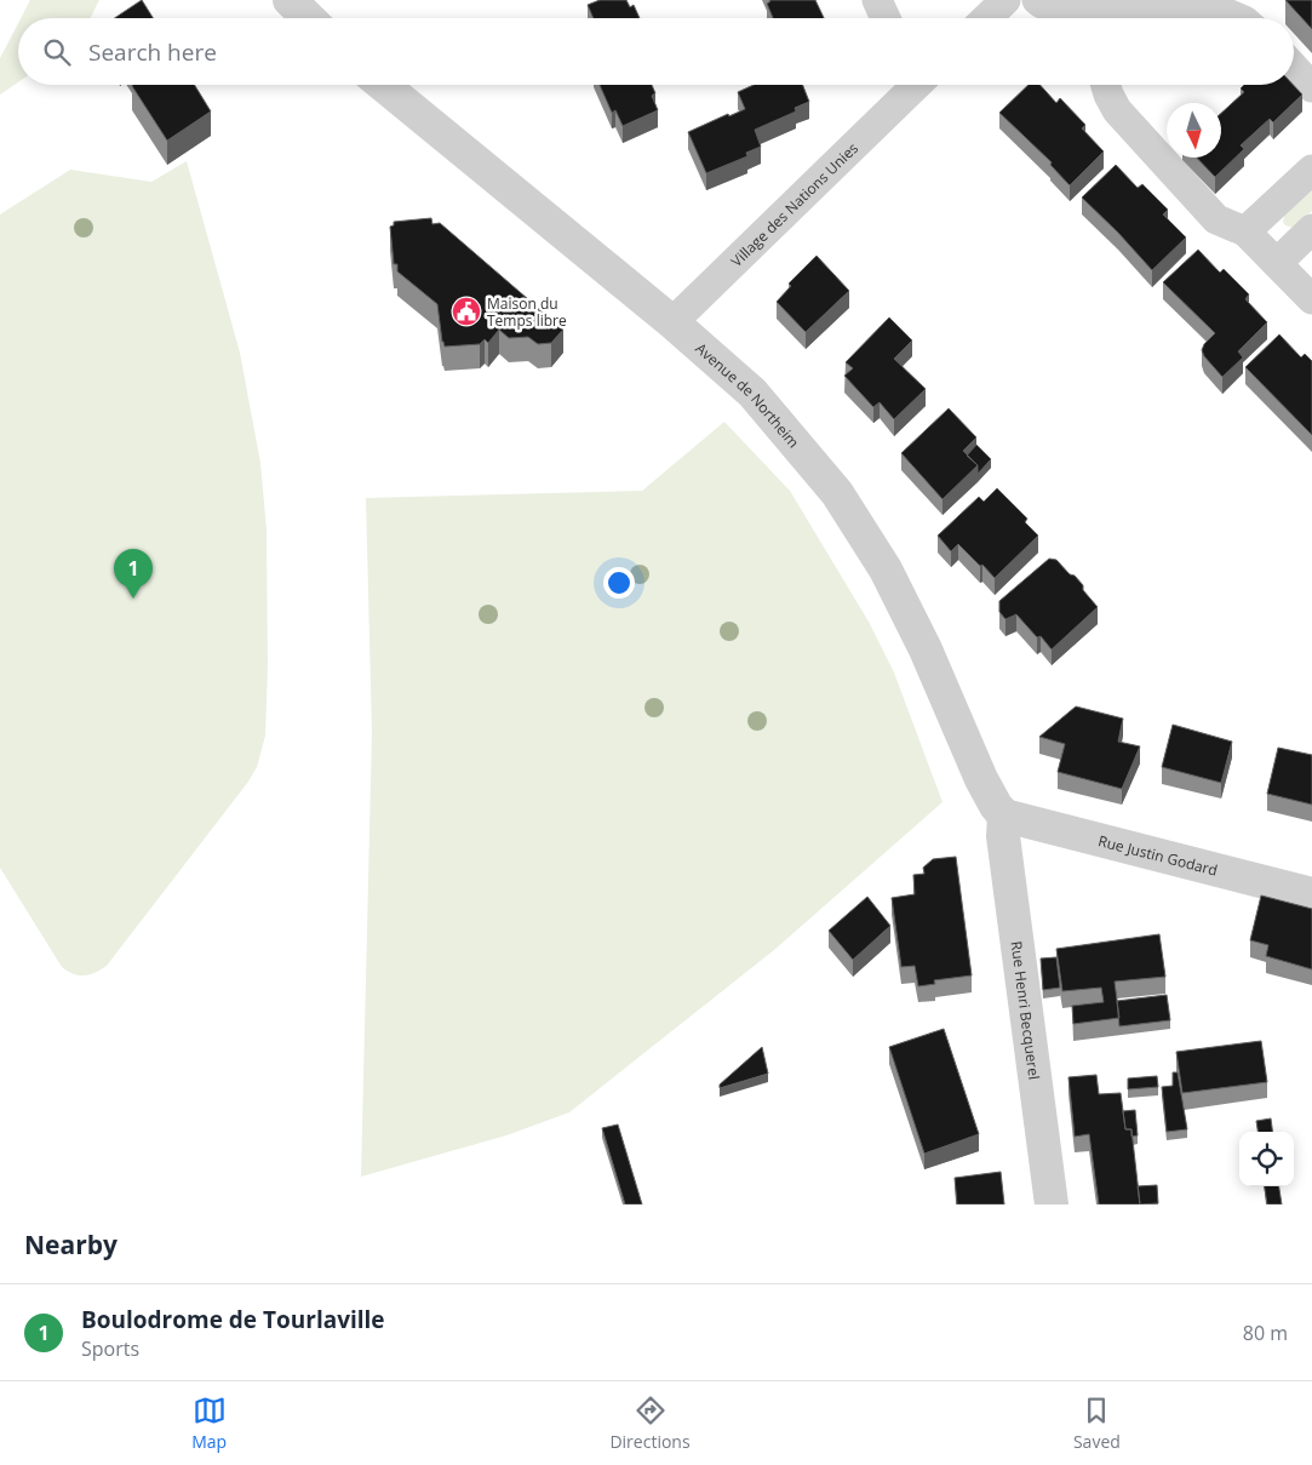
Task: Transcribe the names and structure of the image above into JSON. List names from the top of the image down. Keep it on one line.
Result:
{"streets":{"street":["Village des Nations Unies","Avenue de Northeim","Rue Justin Godard","Rue Henri Becquerel"]},"crossings":[["Village des Nations Unies","Avenue de Northeim"],["Avenue de Northeim","Rue Justin Godard"],["Avenue de Northeim","Rue Henri Becquerel"],["Rue Justin Godard","Rue Henri Becquerel"]],"places":{"public building":["Maison du Temps libre"]},"north":"bottom","page":{"search":"Search here","pins":"1","heading":"Nearby","list":[{"mark":"1","name":"Boulodrome de Tourlaville","note":"Sports","value":"80 m"}],"nav":["Map","Directions","Saved"]}}
